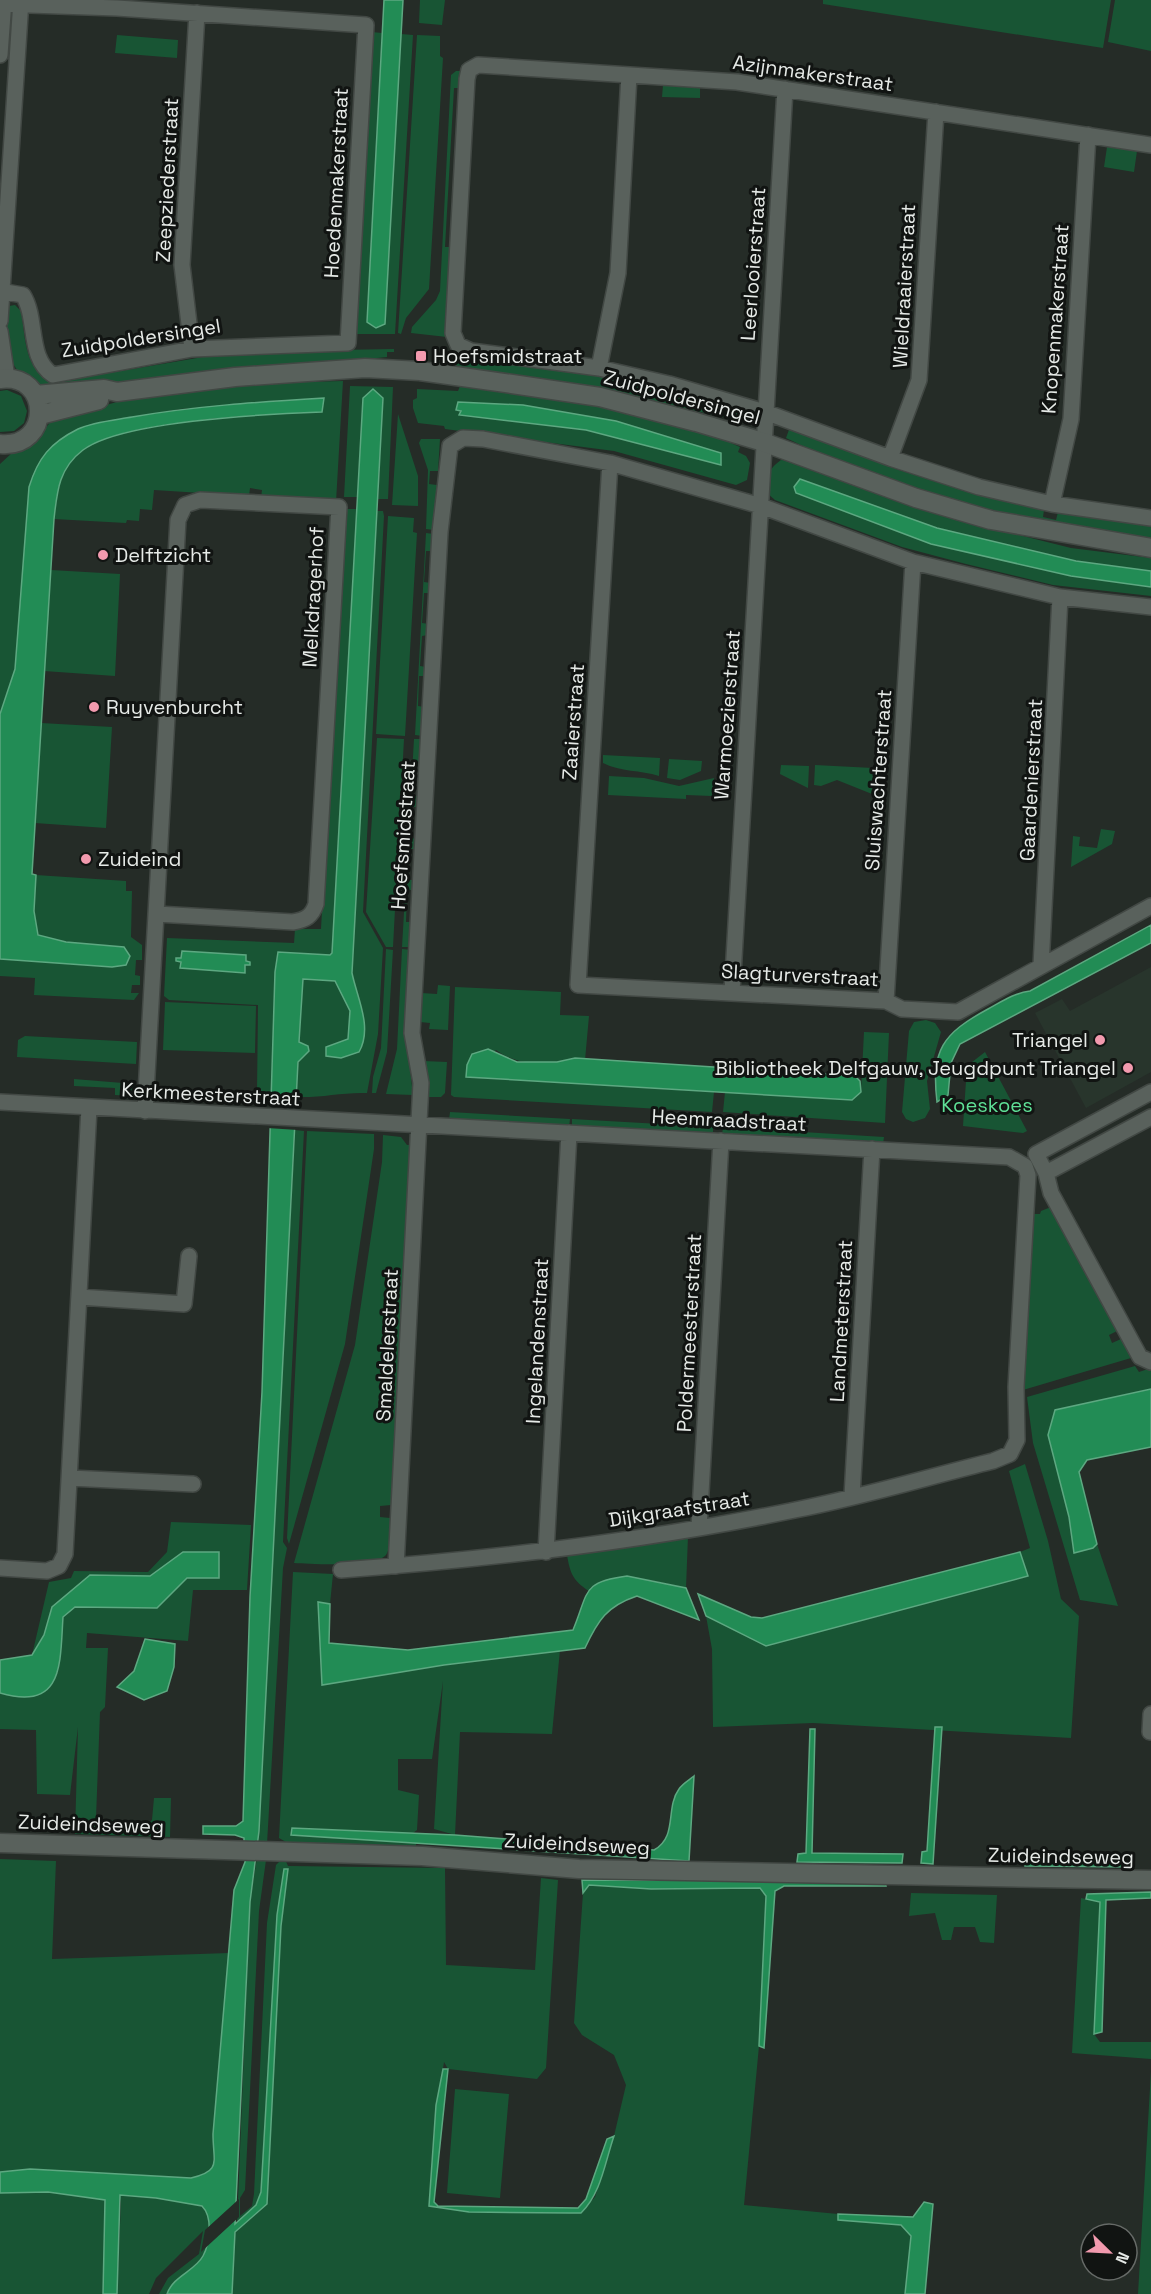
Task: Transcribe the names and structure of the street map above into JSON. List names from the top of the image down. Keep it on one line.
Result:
{"streets":{"street":["Azijnmakerstraat","Zeepziederstraat","Hoedenmakerstraat","Leerlooierstraat","Wieldraaierstraat","Knopenmakerstraat","Zuidpoldersingel","Melkdragerhof","Warmoezierstraat","Zaaierstraat","Sluiswachterstraat","Gaardenierstraat","Hoefsmidstraat","Slagturverstraat","Kerkmeesterstraat","Heemraadstraat","Landmeterstraat","Poldermeesterstraat","Ingelandenstraat","Smaldelerstraat","Dijkgraafstraat","Zuideindseweg"]},"crossings":[["Azijnmakerstraat","Leerlooierstraat"],["Azijnmakerstraat","Wieldraaierstraat"],["Azijnmakerstraat","Knopenmakerstraat"],["Azijnmakerstraat","Zuidpoldersingel"],["Zeepziederstraat","Hoedenmakerstraat"],["Zeepziederstraat","Zuidpoldersingel"],["Hoedenmakerstraat","Zuidpoldersingel"],["Leerlooierstraat","Zuidpoldersingel"],["Leerlooierstraat","Warmoezierstraat"],["Wieldraaierstraat","Zuidpoldersingel"],["Knopenmakerstraat","Zuidpoldersingel"],["Zuidpoldersingel","Warmoezierstraat"],["Melkdragerhof","Kerkmeesterstraat"],["Warmoezierstraat","Slagturverstraat"],["Zaaierstraat","Hoefsmidstraat"],["Zaaierstraat","Slagturverstraat"],["Sluiswachterstraat","Slagturverstraat"],["Gaardenierstraat","Slagturverstraat"],["Hoefsmidstraat","Kerkmeesterstraat"],["Hoefsmidstraat","Heemraadstraat"],["Hoefsmidstraat","Smaldelerstraat"],["Kerkmeesterstraat","Heemraadstraat"],["Kerkmeesterstraat","Smaldelerstraat"],["Heemraadstraat","Landmeterstraat"],["Heemraadstraat","Poldermeesterstraat"],["Heemraadstraat","Ingelandenstraat"],["Heemraadstraat","Smaldelerstraat"],["Heemraadstraat","Dijkgraafstraat"],["Landmeterstraat","Dijkgraafstraat"],["Poldermeesterstraat","Dijkgraafstraat"],["Ingelandenstraat","Dijkgraafstraat"],["Smaldelerstraat","Dijkgraafstraat"]],"parks":["Koeskoes"],"places":{"transit":["Hoefsmidstraat"],"other":["Delftzicht","Ruyvenburcht","Zuideind","Triangel","Bibliotheek Delfgauw, Jeugdpunt Triangel"]},"north":"bottom right"}
